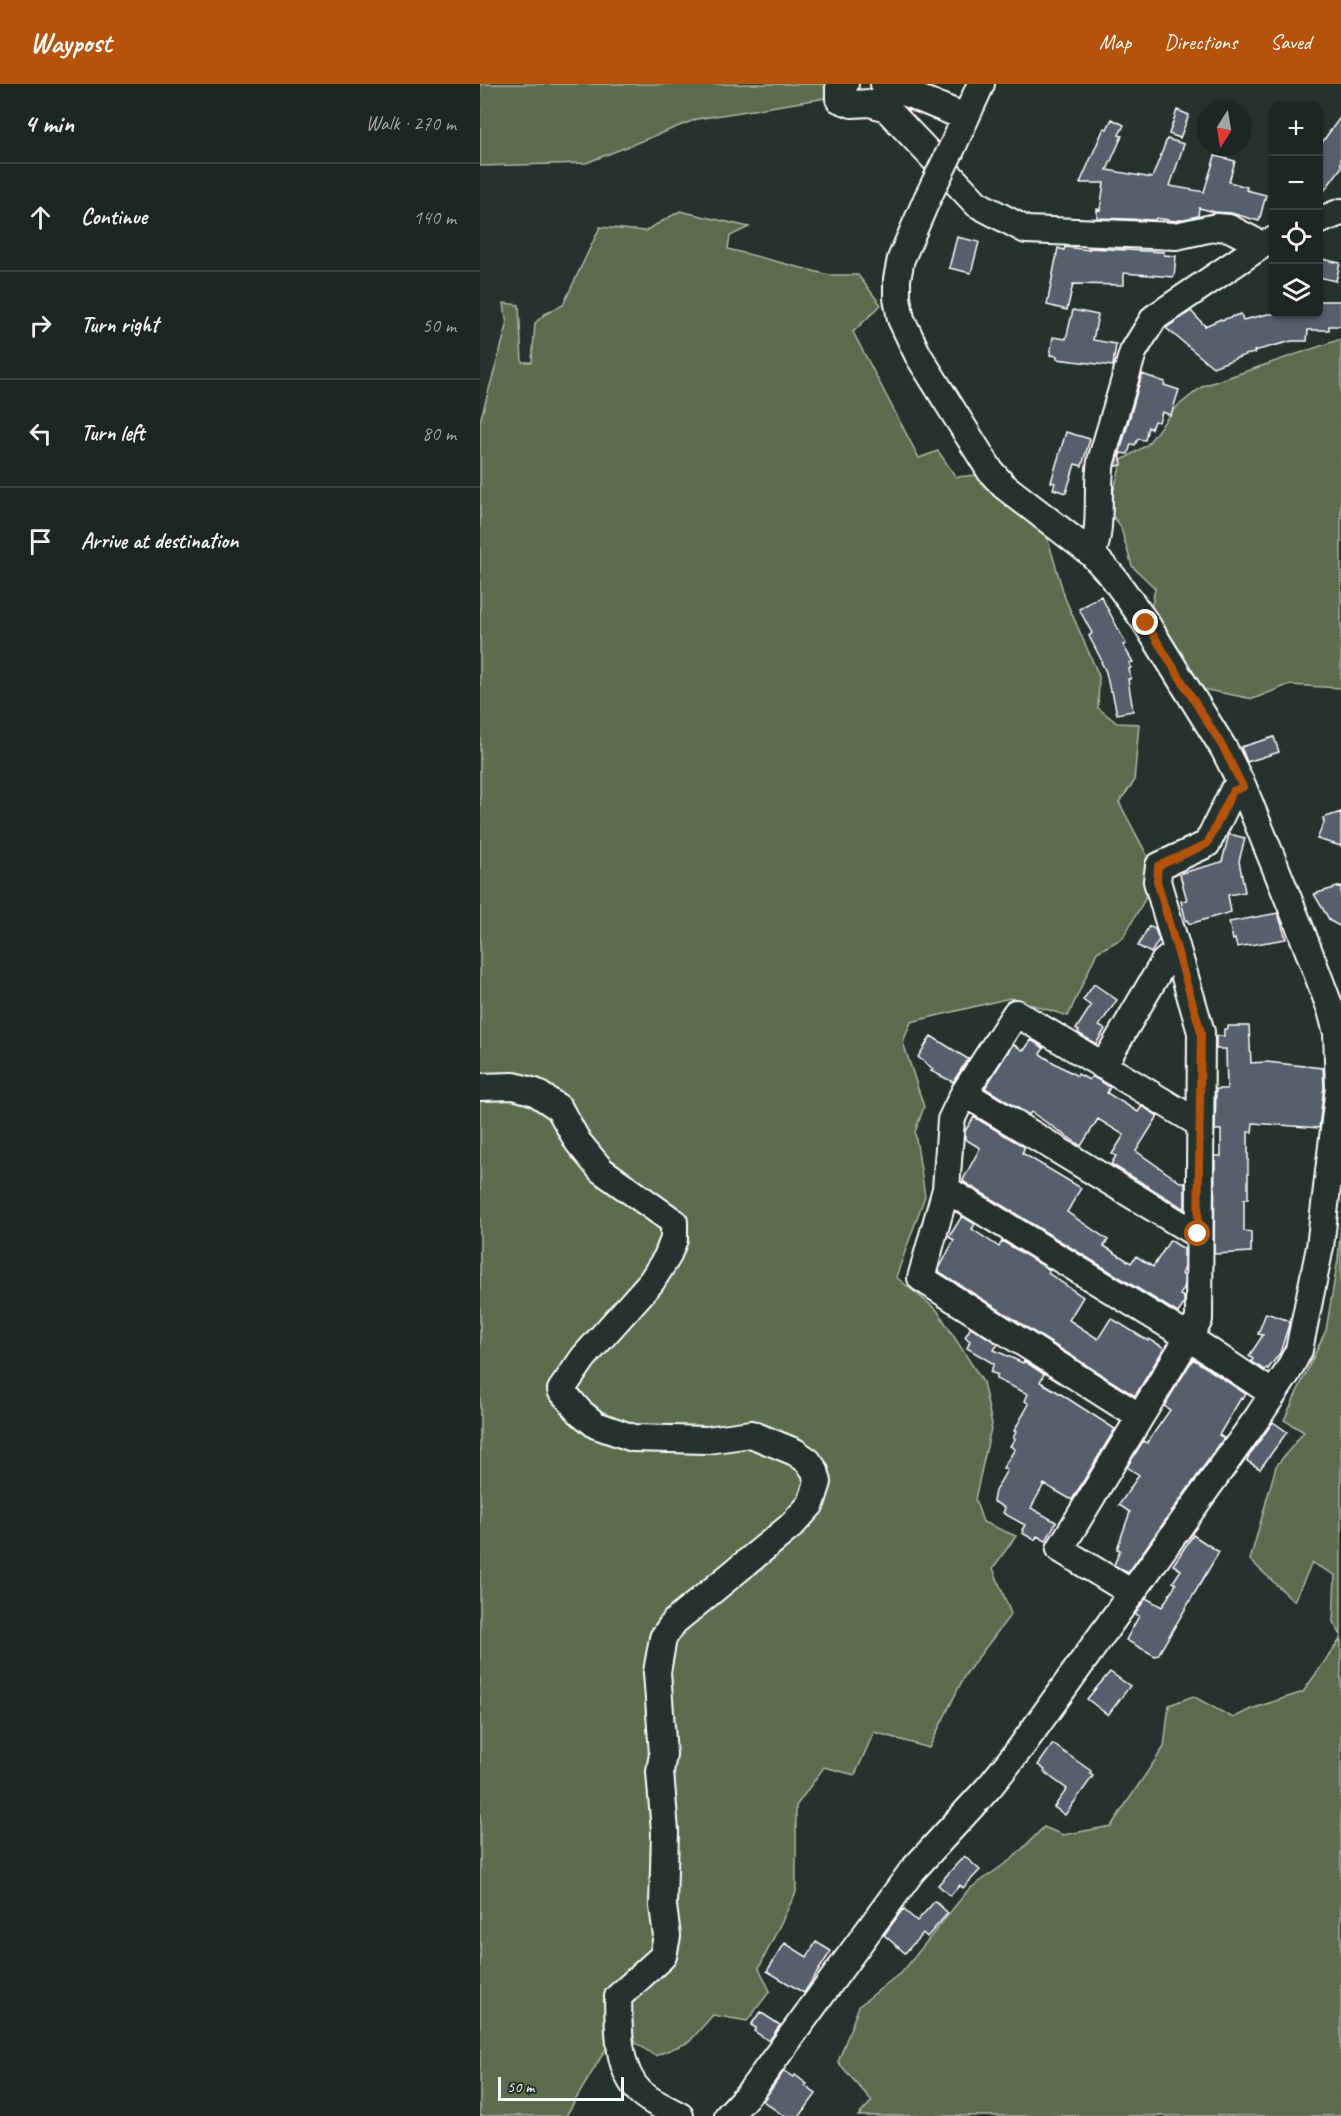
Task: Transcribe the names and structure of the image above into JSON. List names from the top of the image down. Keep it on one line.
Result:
{"scale_bar":"50 m","north":"bottom","page":{"header":"Waypost","nav":["Map","Directions","Saved"],"heading":["4 min","Walk · 270 m"],"map_buttons":["+","−"],"list":[["Continue","140 m"],["Turn right","50 m"],["Turn left","80 m"],"Arrive at destination"],"scale":"50 m"}}
